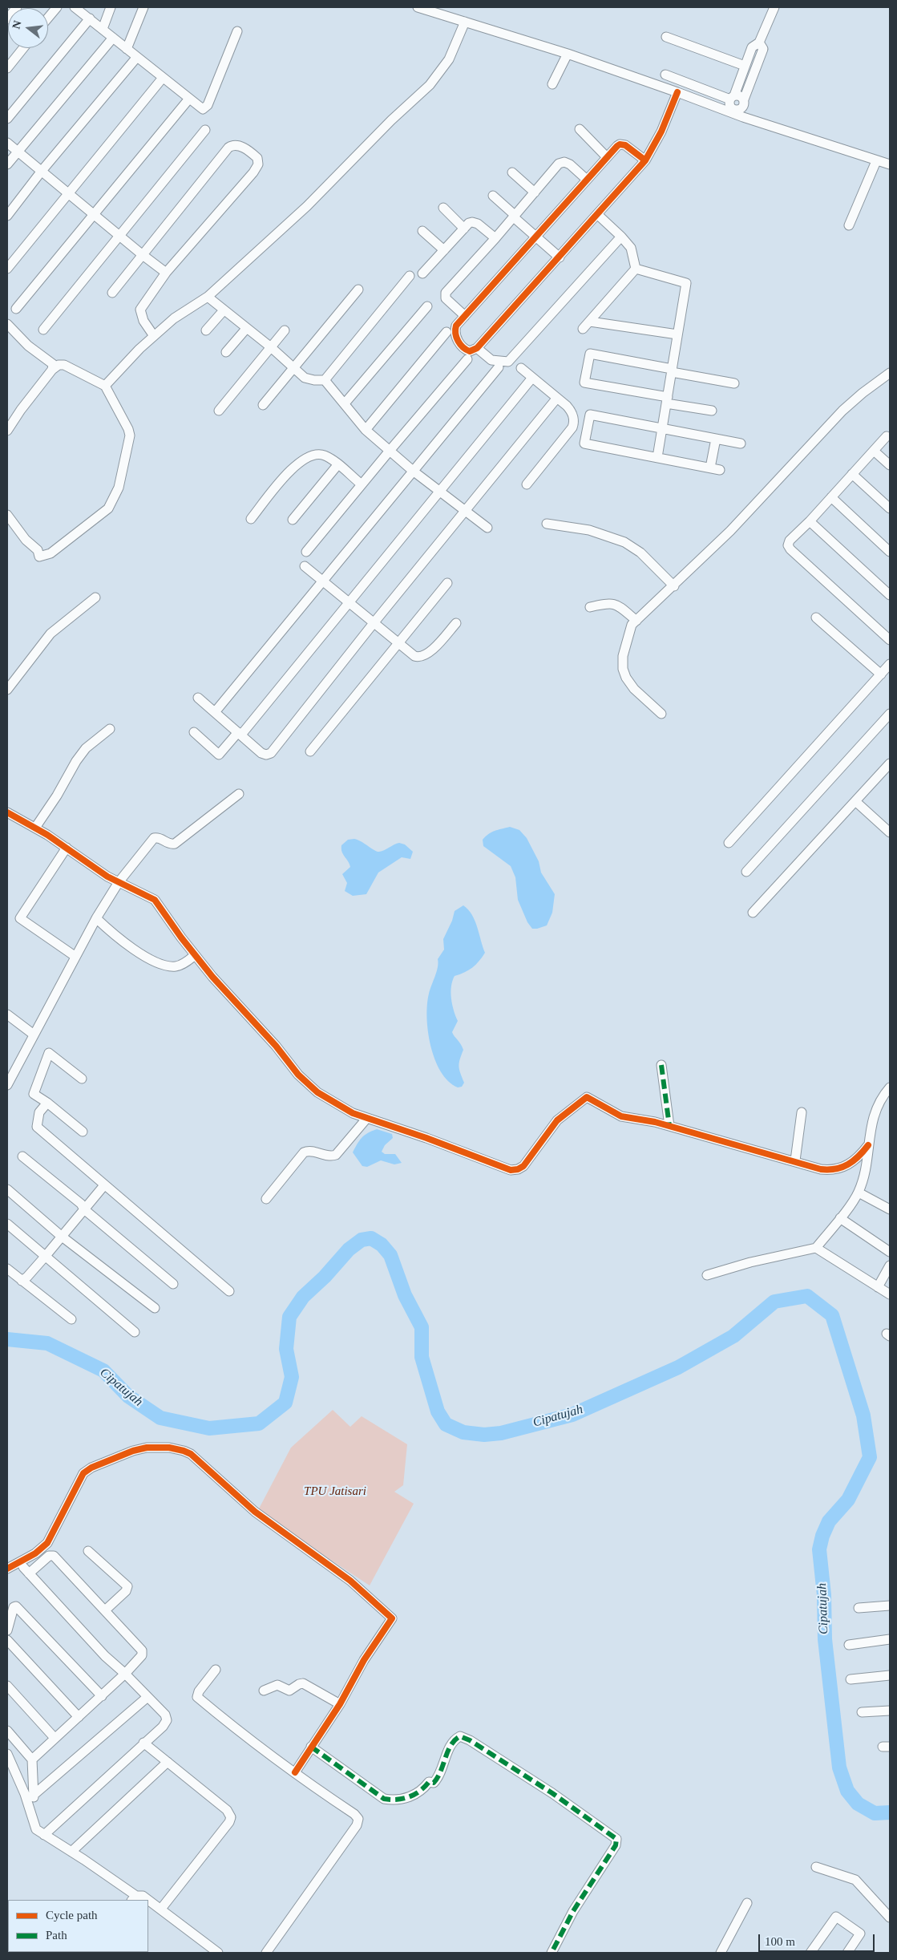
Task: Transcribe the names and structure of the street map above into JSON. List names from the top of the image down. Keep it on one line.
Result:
{"water":["Cipatujah"],"parks":["TPU Jatisari"],"legend":["Cycle path","Path"],"scale_bar":"100 m","north":"left"}
